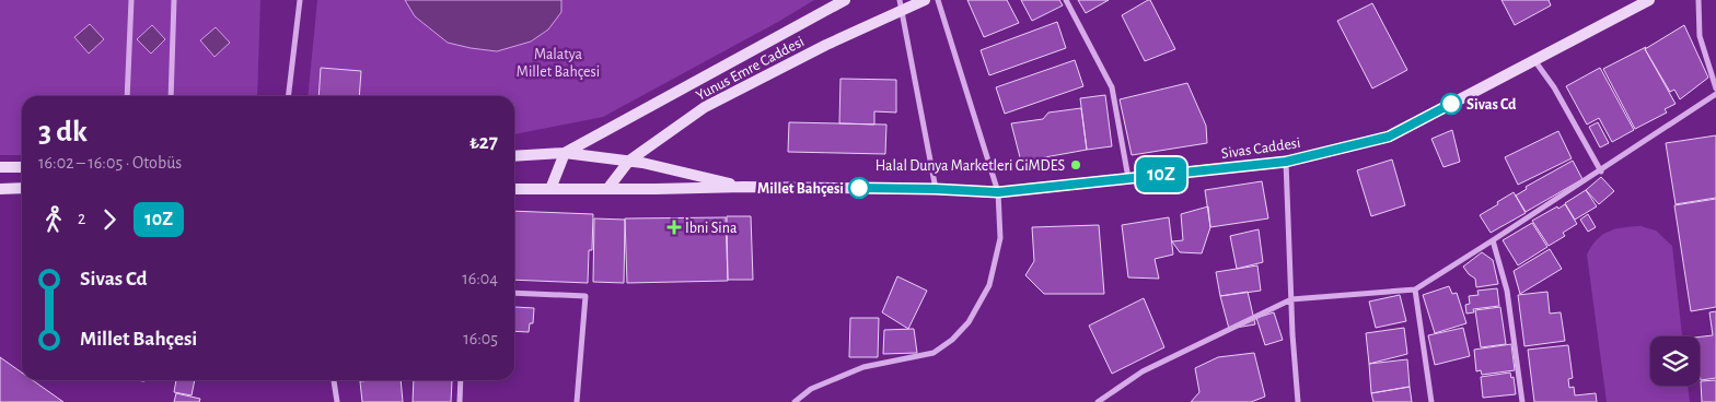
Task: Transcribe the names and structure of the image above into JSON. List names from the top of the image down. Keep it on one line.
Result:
{"streets":{"main road":["Yunus Emre Caddesi","Sivas Caddesi"]},"parks":["Malatya Millet Bahçesi"],"places":{"other":["Sivas Cd","Halal Dunya Marketleri GiMDES","Millet Bahçesi"],"health":["İbni Sina"]},"lines":["bus line 10Z"],"page":{"on_map":"10Z","heading":["3 dk","16:02 – 16:05 · Otobüs","₺27"],"legs":["2","10Z"],"list":[{"name":"Sivas Cd","value":"16:04"},{"name":"Millet Bahçesi","value":"16:05"}]}}
